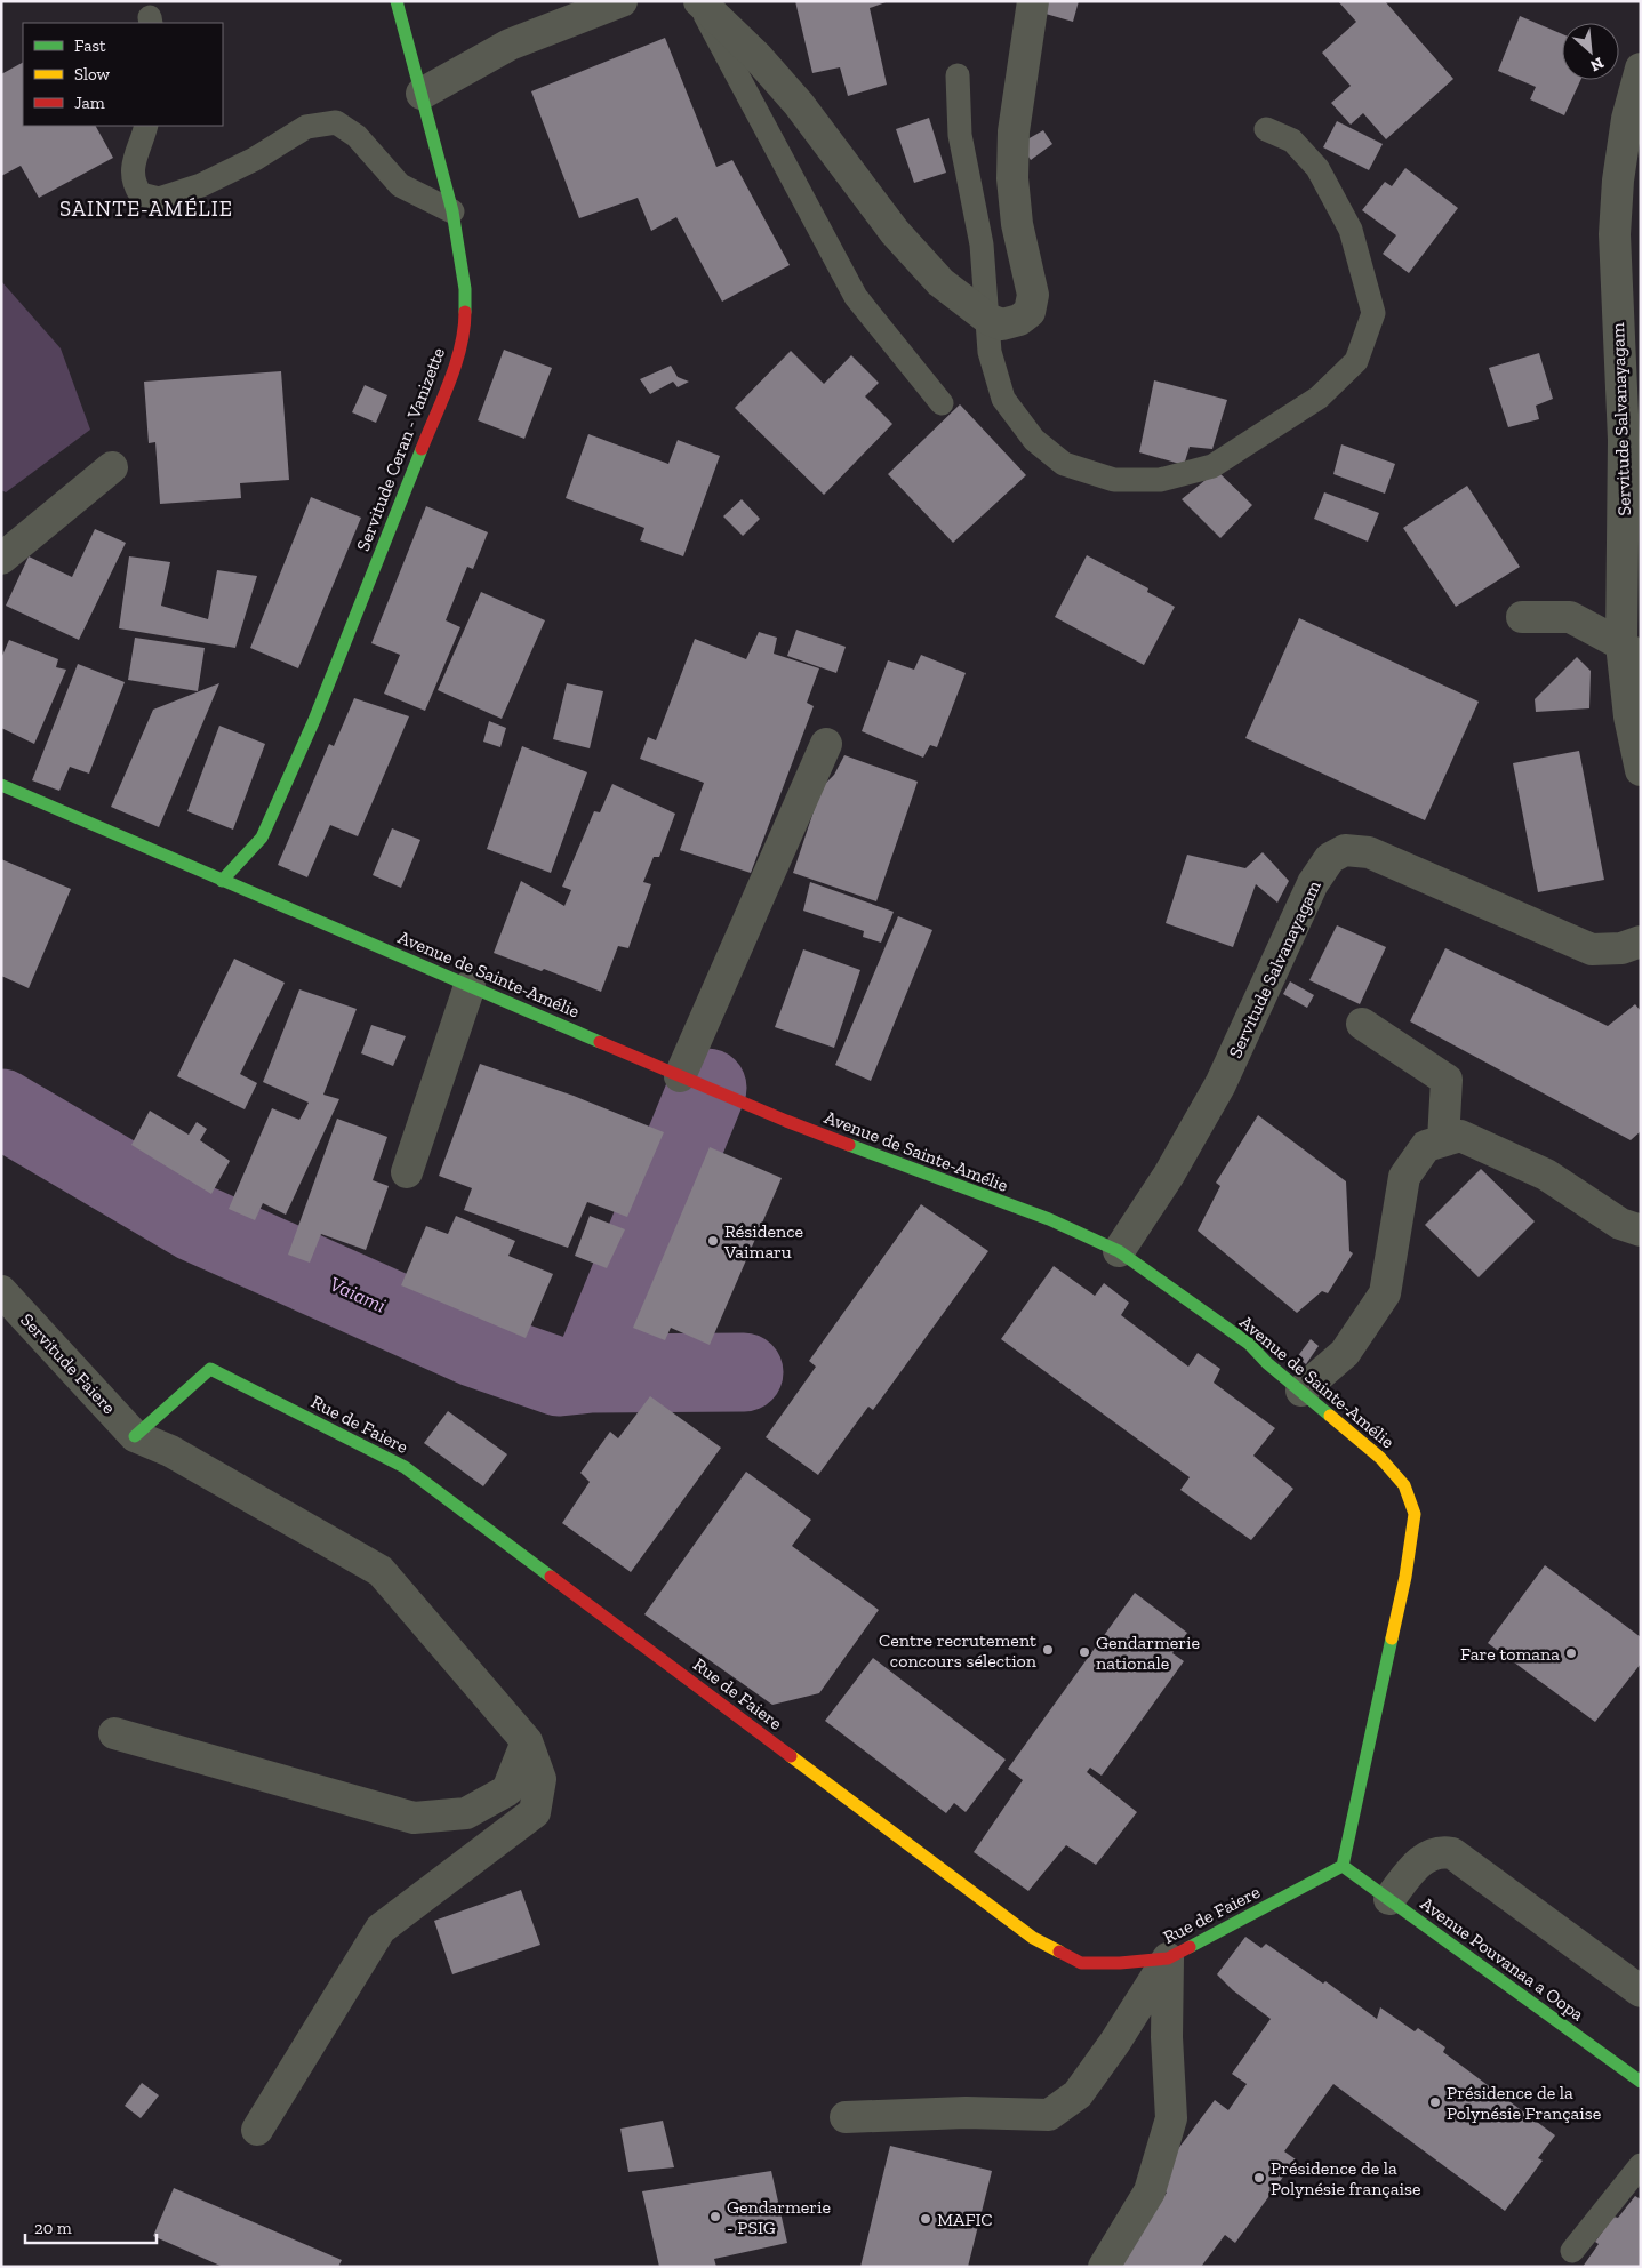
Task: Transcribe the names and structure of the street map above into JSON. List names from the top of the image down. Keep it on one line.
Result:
{"streets":{"street":["Servitude Salvanayagam","Servitude Ceran - Vanizette","Avenue de Sainte-Amélie","Servitude Faiere","Rue de Faiere","Avenue Pouvanaa a Oopa"]},"crossings":[["Servitude Salvanayagam","Avenue de Sainte-Amélie"],["Servitude Ceran - Vanizette","Avenue de Sainte-Amélie"],["Avenue de Sainte-Amélie","Rue de Faiere"],["Avenue de Sainte-Amélie","Avenue Pouvanaa a Oopa"],["Servitude Faiere","Rue de Faiere"],["Rue de Faiere","Avenue Pouvanaa a Oopa"]],"districts":["SAINTE-AMÉLIE"],"water":["Vaiami"],"places":["Résidence Vaimaru","Centre recrutement concours sélection","Gendarmerie nationale","Fare tomana","Présidence de la Polynésie Française","Présidence de la Polynésie française","Gendarmerie - PSIG","MAFIC"],"legend":["Fast","Slow","Jam"],"scale_bar":"20 m","north":"bottom right"}
